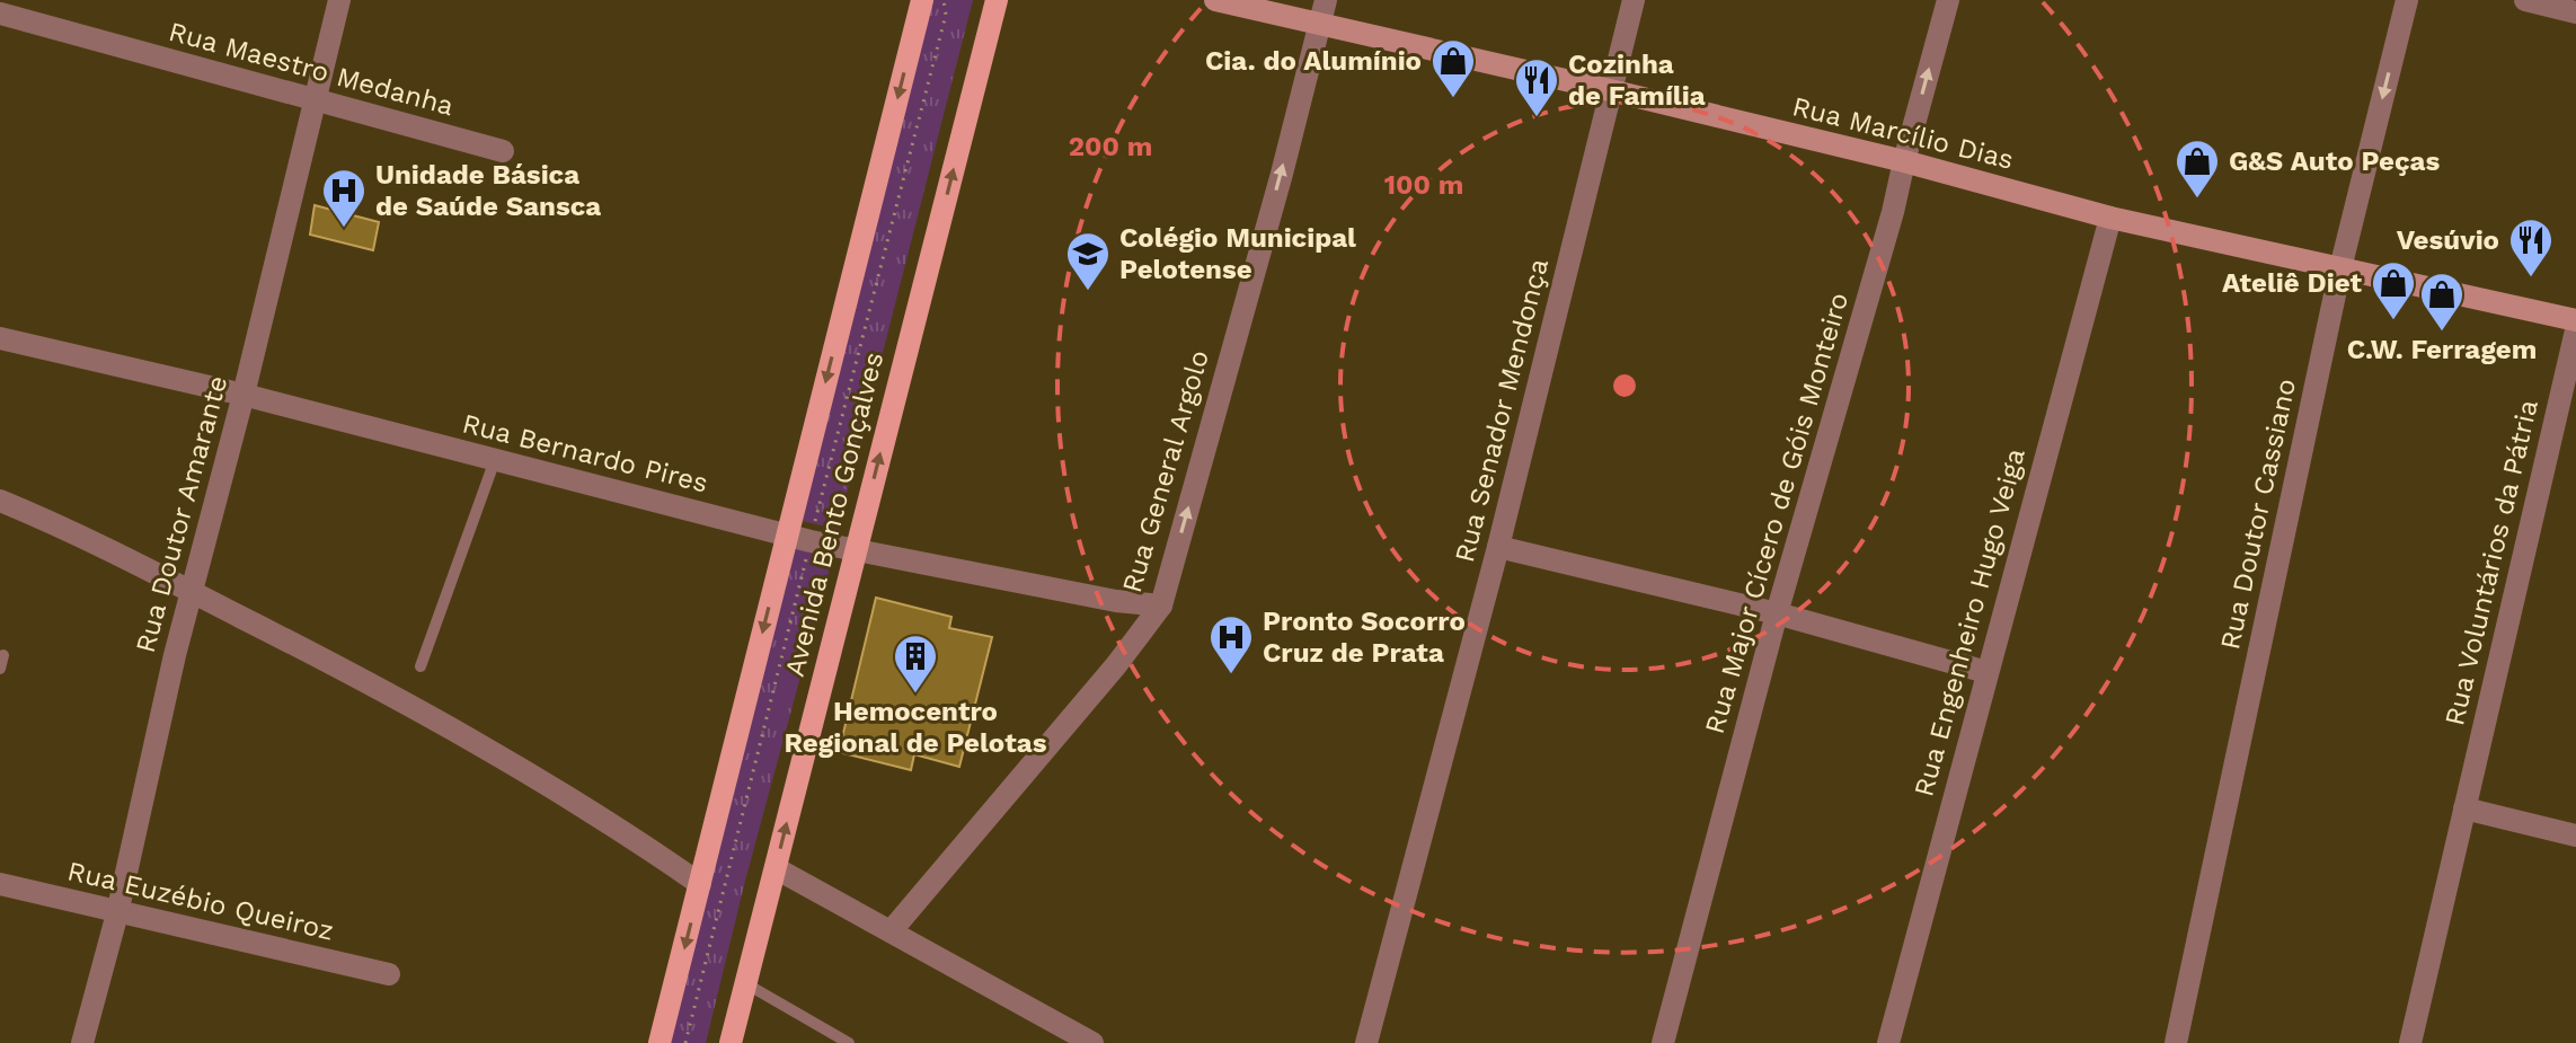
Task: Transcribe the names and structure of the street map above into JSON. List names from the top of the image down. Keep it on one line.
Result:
{"streets":{"main road":["Rua Marcílio Dias","Avenida Bento Gonçalves"],"street":["Rua Maestro Medanha","Rua Senador Mendonça","Rua Bernardo Pires","Rua General Argolo","Rua Major Cícero de Góis Monteiro","Rua Doutor Amarante","Rua Doutor Cassiano","Rua Voluntários da Pátria","Rua Engenheiro Hugo Veiga","Rua Euzébio Queiroz"]},"crossings":[["Rua Maestro Medanha","Rua Doutor Amarante"],["Rua Marcílio Dias","Rua Senador Mendonça"],["Rua Marcílio Dias","Rua General Argolo"],["Rua Marcílio Dias","Rua Major Cícero de Góis Monteiro"],["Rua Marcílio Dias","Rua Doutor Cassiano"],["Rua Marcílio Dias","Rua Engenheiro Hugo Veiga"],["Rua Bernardo Pires","Rua General Argolo"],["Rua Bernardo Pires","Rua Doutor Amarante"],["Rua Bernardo Pires","Avenida Bento Gonçalves"],["Rua Doutor Amarante","Rua Euzébio Queiroz"]],"one_way":["Rua General Argolo"],"places":{"shop":["Cia. do Alumínio","G&S Auto Peças","Ateliê Diet","C.W. Ferragem"],"restaurant":["Cozinha de Família","Vesúvio"],"hospital":["Unidade Básica de Saúde Sansca","Pronto Socorro Cruz de Prata"],"school or university":["Colégio Municipal Pelotense"],"building":["Hemocentro Regional de Pelotas"]},"rings":["200 m","100 m"]}
